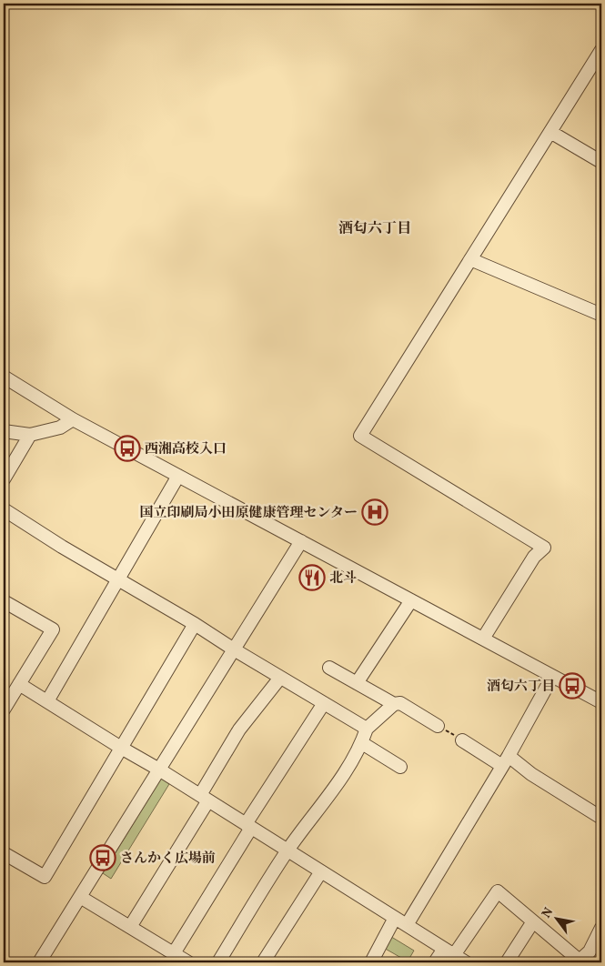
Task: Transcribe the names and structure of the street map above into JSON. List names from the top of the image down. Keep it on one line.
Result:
{"districts":["酒匂六丁目"],"places":{"bus stop":["西湘高校入口","酒匂六丁目","さんかく広場前"],"hospital":["国立印刷局小田原健康管理センター"],"restaurant":["北斗"]},"north":"top left"}
